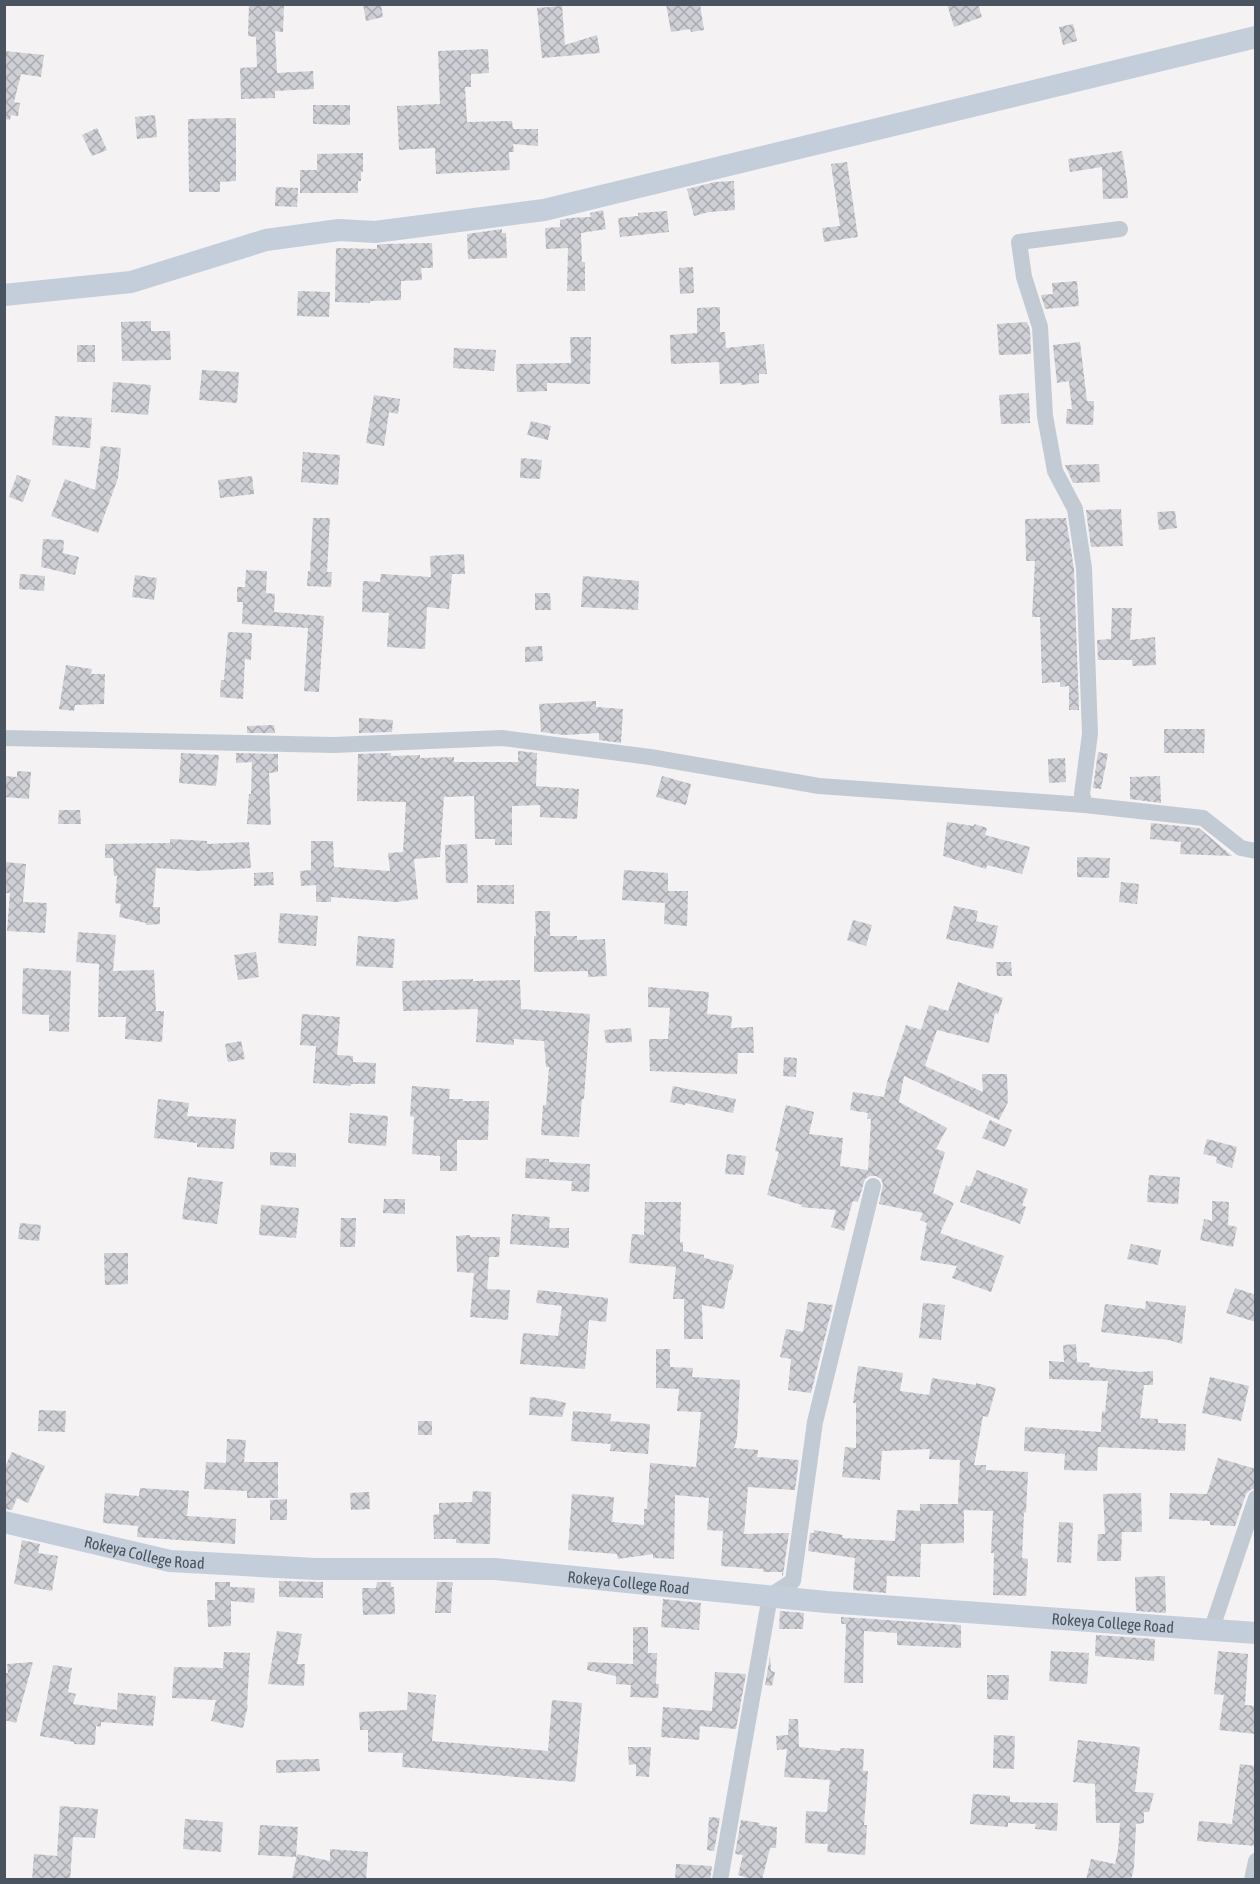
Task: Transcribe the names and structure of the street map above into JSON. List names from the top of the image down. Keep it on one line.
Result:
{"streets":{"main road":["Rokeya College Road"]}}
